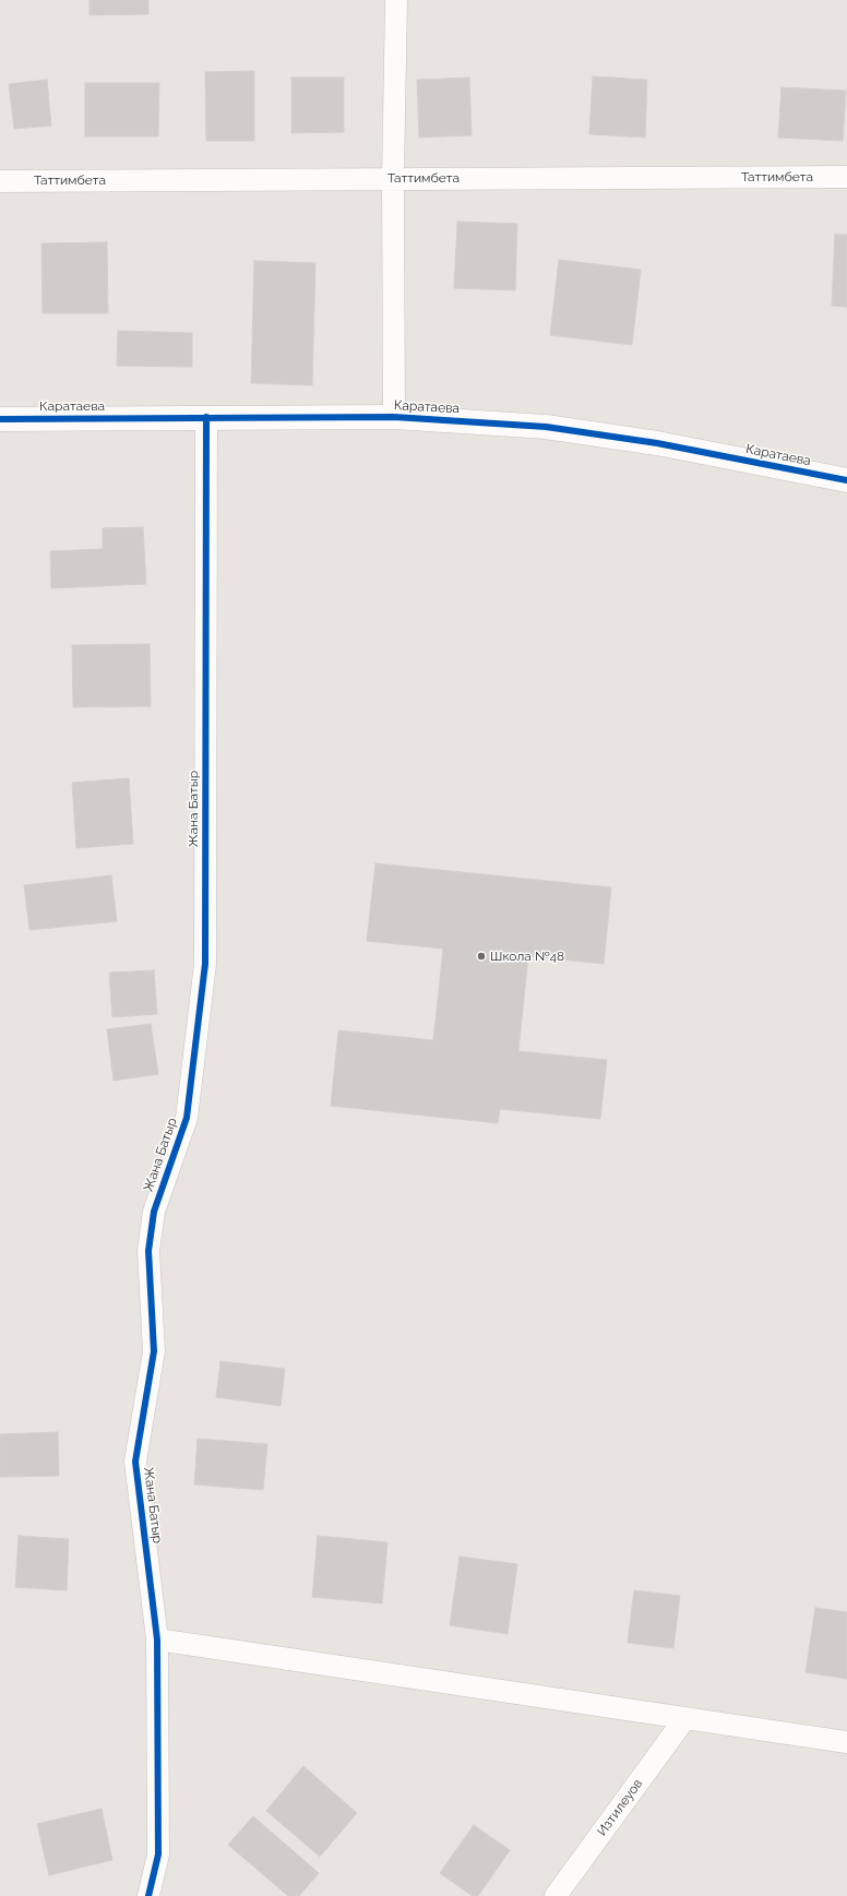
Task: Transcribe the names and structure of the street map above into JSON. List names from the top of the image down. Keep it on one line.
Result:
{"streets":{"street":["Таттимбета","Каратаева","Жана Батыр","Изтилеуов"]},"crossings":[["Каратаева","Жана Батыр"]],"places":["Школа №48"]}
